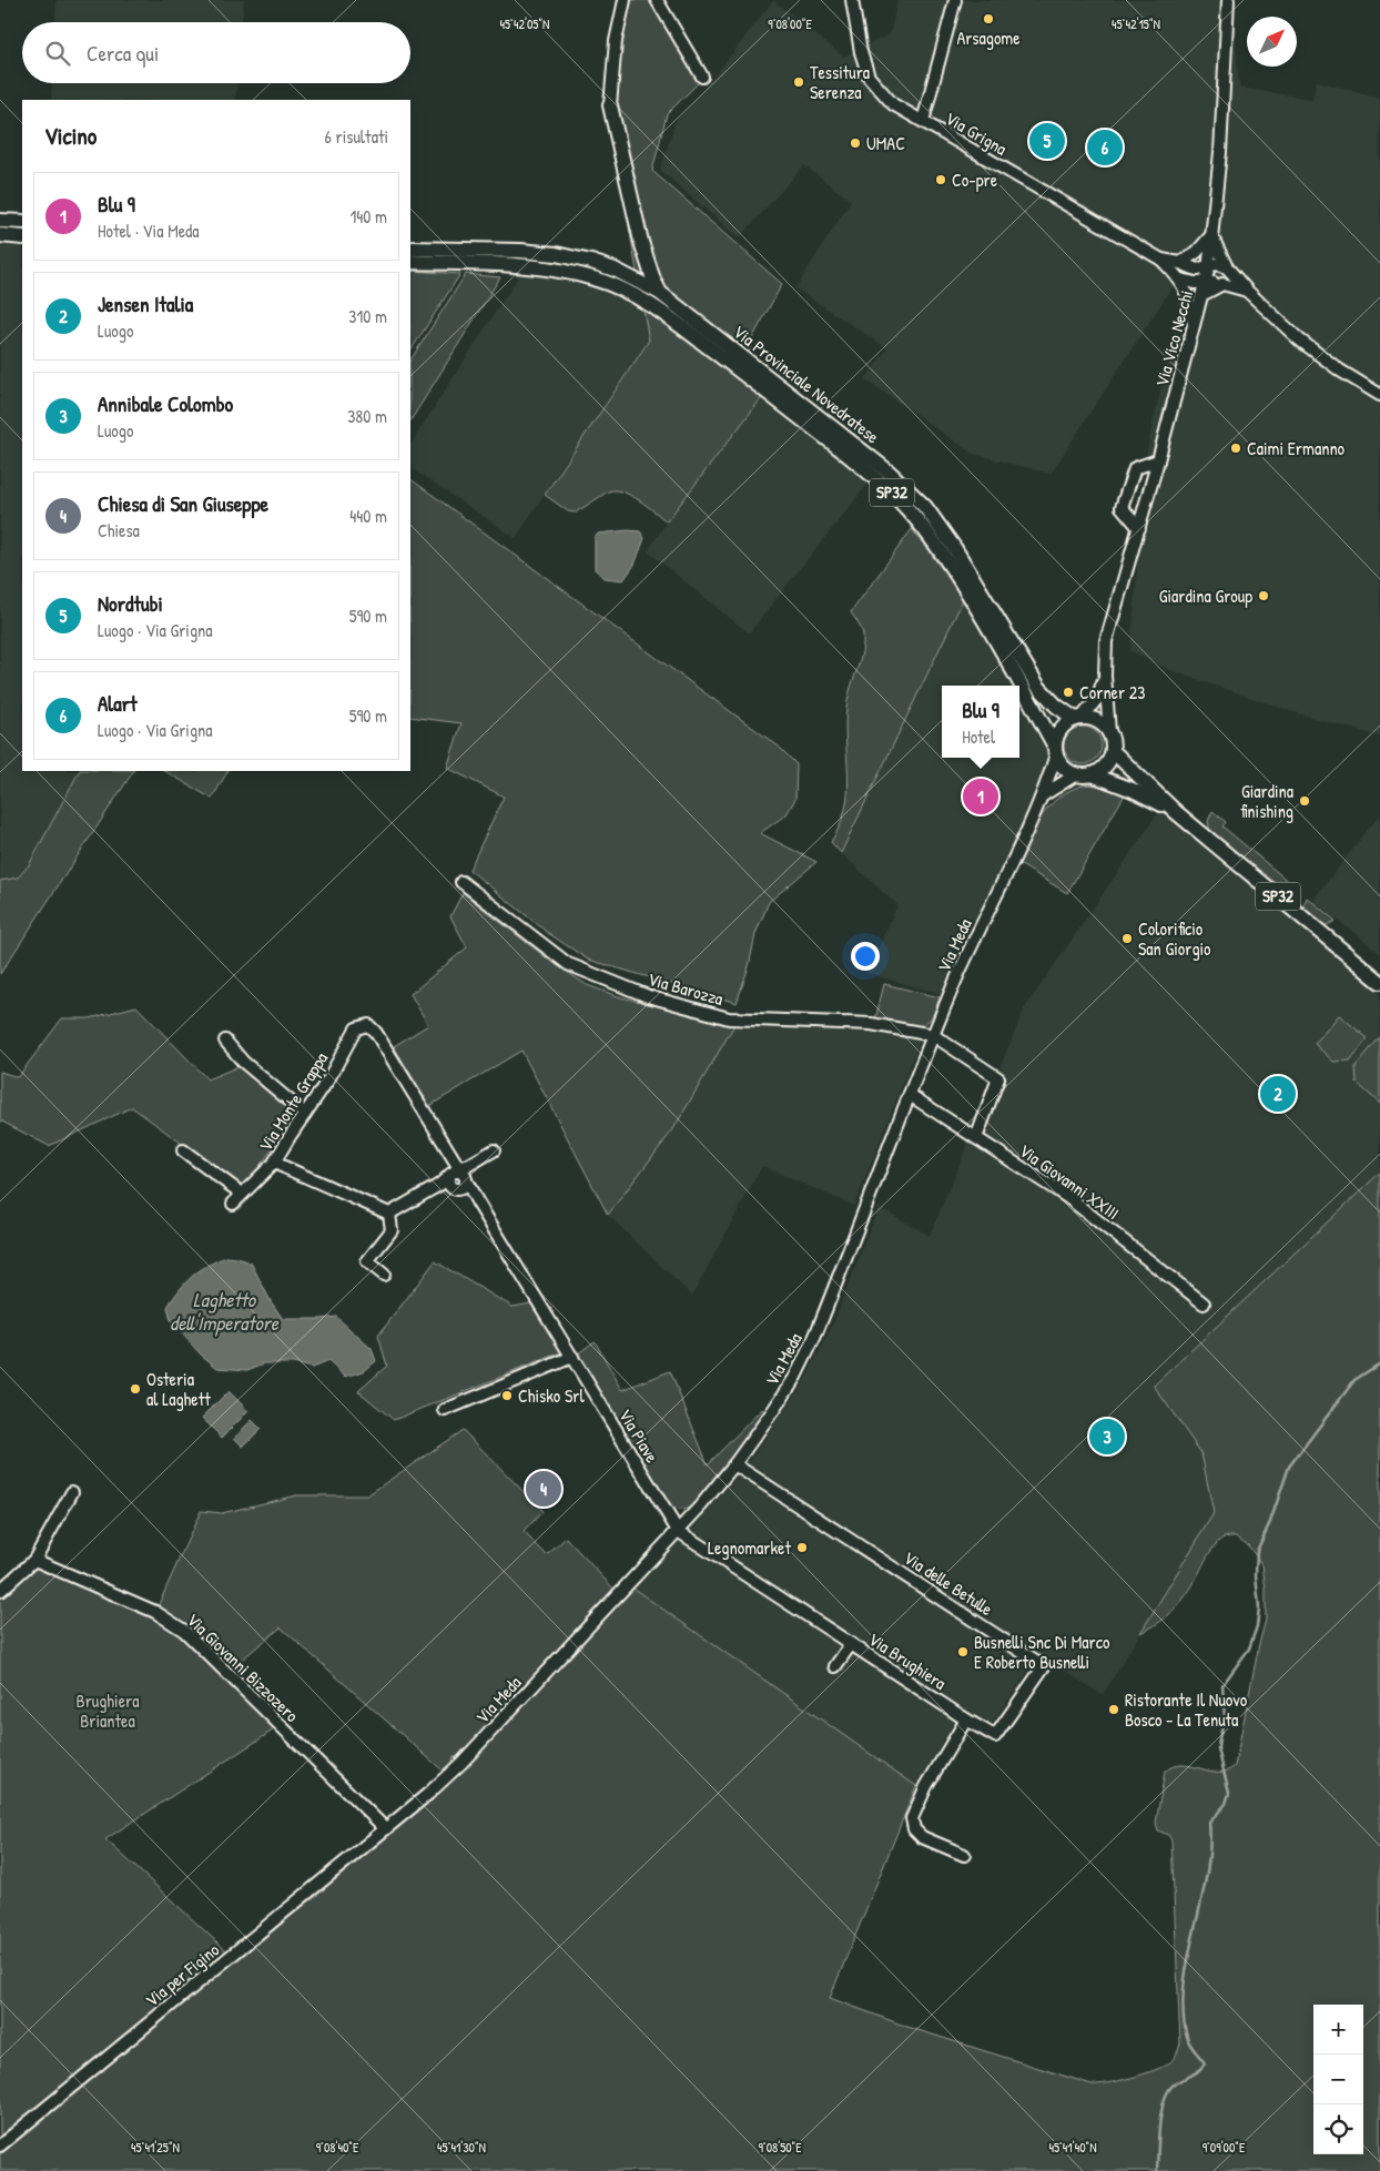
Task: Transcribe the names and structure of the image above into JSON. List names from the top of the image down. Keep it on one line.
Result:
{"streets":{"main road":["Via Provinciale Novedratese","SP32"],"street":["Via Grigna","Via Vico Necchi","Via Meda","Via Barozza","Via Monte Grappa","Via Giovanni XXIII","Via Piave","Via delle Betulle","Via Brughiera","Via Giovanni Bizzozero","Via per Figino"]},"crossings":[["Via Grigna","Via Vico Necchi"],["Via Vico Necchi","Via Provinciale Novedratese"],["Via Vico Necchi","SP32"],["Via Vico Necchi","Via Meda"],["Via Provinciale Novedratese","SP32"],["Via Provinciale Novedratese","Via Meda"],["SP32","Via Meda"],["Via Meda","Via Barozza"],["Via Meda","Via Giovanni XXIII"],["Via Meda","Via Piave"],["Via Meda","Via delle Betulle"],["Via Meda","Via Brughiera"],["Via Meda","Via Giovanni Bizzozero"],["Via Meda","Via per Figino"],["Via Monte Grappa","Via Piave"],["Via Piave","Via Brughiera"],["Via delle Betulle","Via Brughiera"],["Via Giovanni Bizzozero","Via per Figino"]],"water":["Laghetto dell'Imperatore"],"parks":["Brughiera Briantea"],"places":["Arsagome","Tessitura Serenza","UMAC","Co-pre","Caimi Ermanno","Giardina Group","Corner 23","Giardina finishing","Colorificio San Giorgio","Osteria al Laghett","Chisko Srl","Legnomarket","Busnelli Snc Di Marco E Roberto Busnelli","Ristorante Il Nuovo Bosco - La Tenuta"],"north":"top right","page":{"search":"Cerca qui","heading":["Vicino","6 risultati"],"pins":["5","6","1","2","3","4"],"list":[{"mark":"1","name":"Blu 9","note":"Hotel · Via Meda","value":"140 m"},{"mark":"2","name":"Jensen Italia","note":"Luogo","value":"310 m"},{"mark":"3","name":"Annibale Colombo","note":"Luogo","value":"380 m"},{"mark":"4","name":"Chiesa di San Giuseppe","note":"Chiesa","value":"440 m"},{"mark":"5","name":"Nordtubi","note":"Luogo · Via Grigna","value":"590 m"},{"mark":"6","name":"Alart","note":"Luogo · Via Grigna","value":"590 m"}],"popup":["Blu 9","Hotel"],"map_buttons":["+","−"]},"coordinates":["9°08'00\"E","45°42'05\"N","45°42'15\"N","45°41'25\"N","45°41'30\"N","45°41'40\"N","9°08'40\"E","9°08'50\"E","9°09'00\"E"]}
